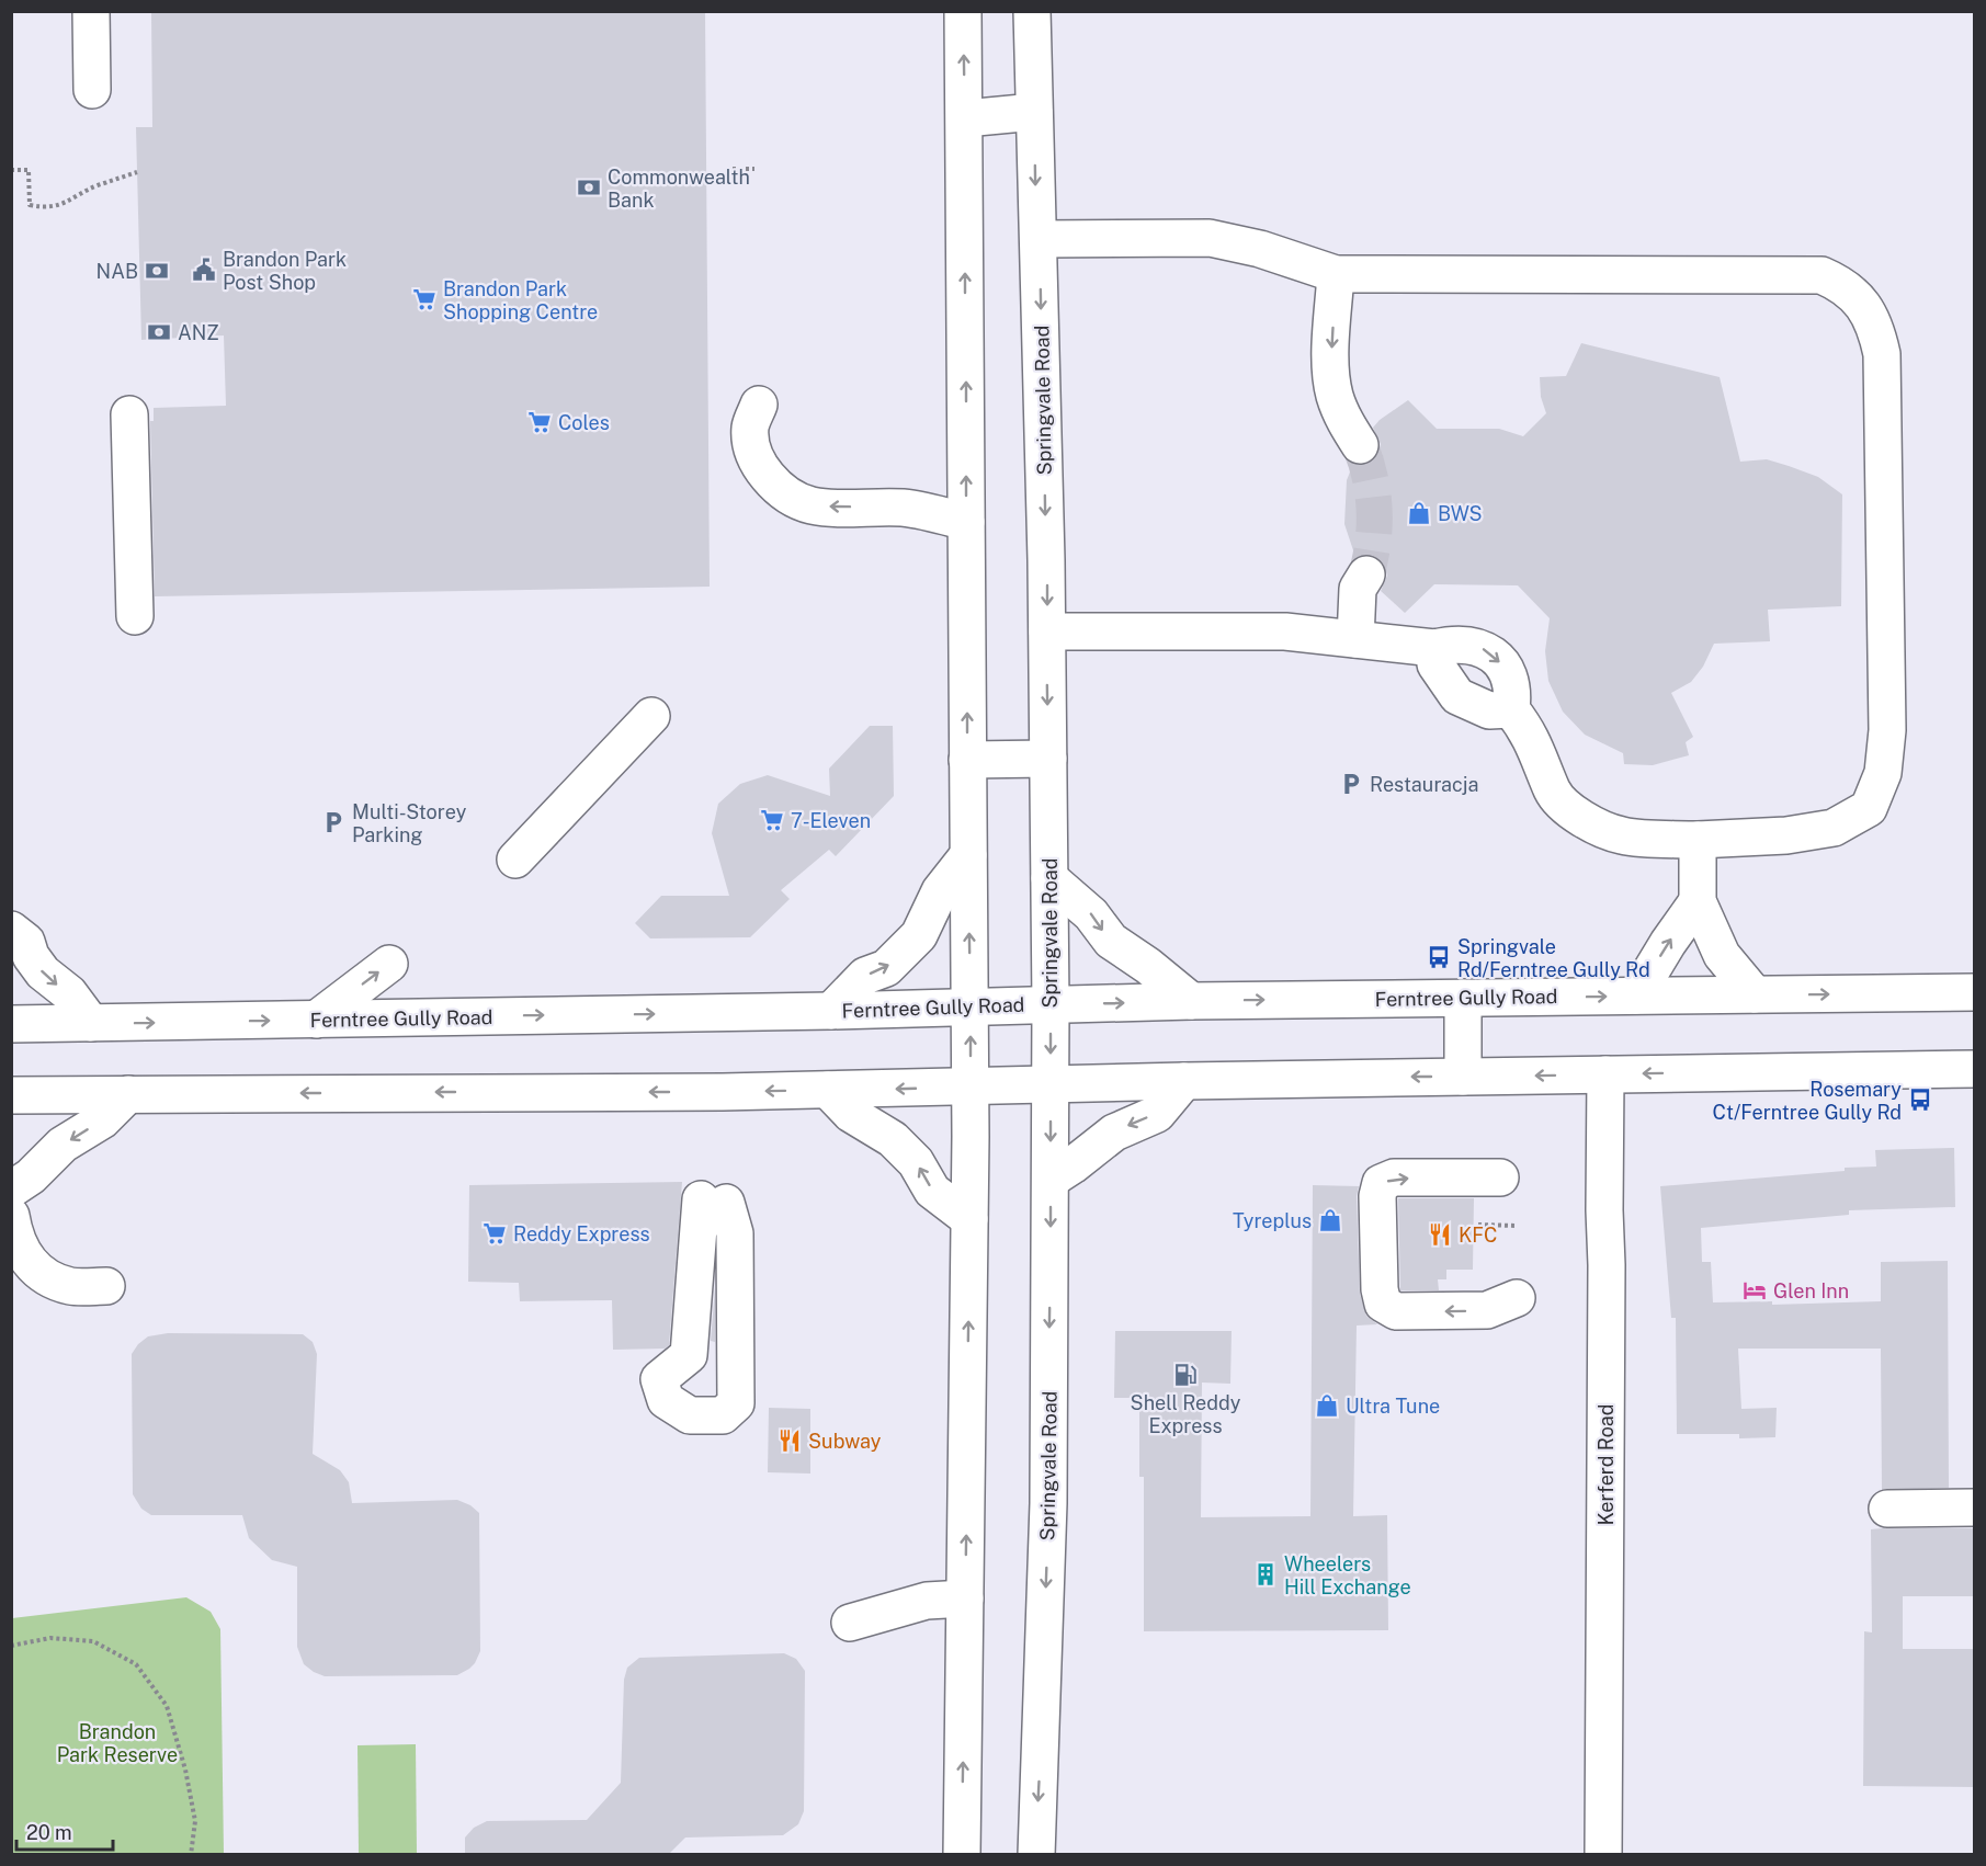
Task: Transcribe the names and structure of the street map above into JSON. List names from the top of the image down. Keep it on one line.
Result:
{"streets":{"main road":["Springvale Road","Ferntree Gully Road","Kerferd Road"]},"crossings":[["Springvale Road","Ferntree Gully Road"]],"parks":["Brandon Park Reserve"],"places":{"bank":["Commonwealth Bank","NAB","ANZ"],"public building":["Brandon Park Post Shop"],"supermarket":["Brandon Park Shopping Centre","Coles","7-Eleven","Reddy Express"],"shop":["BWS","Tyreplus","Ultra Tune"],"parking":["Restauracja","Multi-Storey Parking"],"bus stop":["Springvale Rd/Ferntree Gully Rd","Rosemary Ct/Ferntree Gully Rd"],"restaurant":["KFC","Subway"],"hotel":["Glen Inn"],"fuel station":["Shell Reddy Express"],"building":["Wheelers Hill Exchange"]},"scale_bar":"20 m"}
